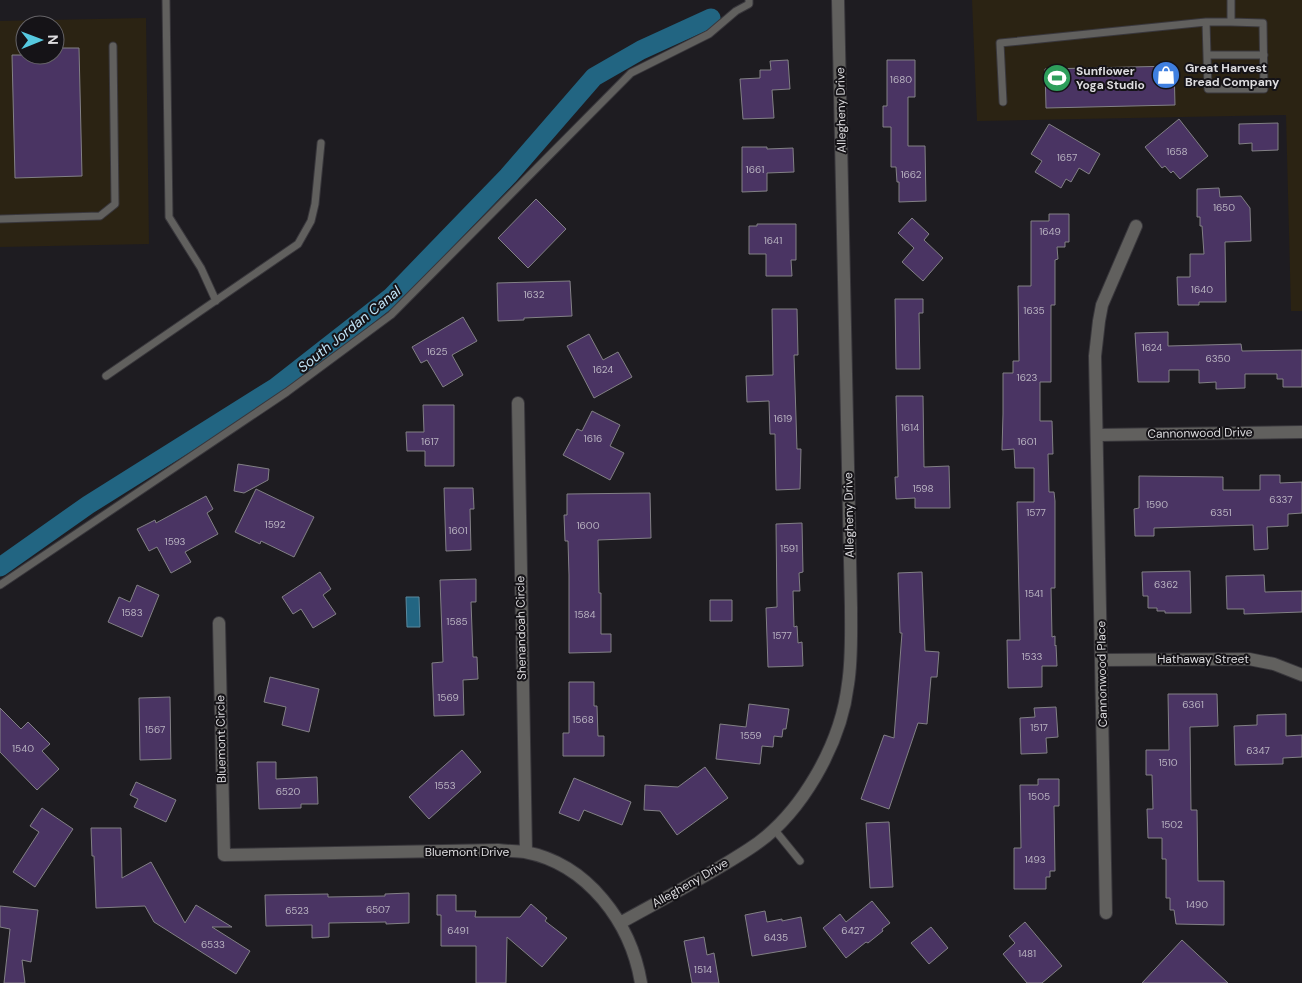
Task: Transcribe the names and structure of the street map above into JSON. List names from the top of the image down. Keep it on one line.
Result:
{"streets":{"street":["Allegheny Drive","Cannonwood Drive","Shenandoah Circle","Hathaway Street","Cannonwood Place","Bluemont Circle","Bluemont Drive"]},"crossings":[["Allegheny Drive","Bluemont Drive"],["Cannonwood Drive","Cannonwood Place"],["Shenandoah Circle","Bluemont Drive"],["Hathaway Street","Cannonwood Place"],["Bluemont Circle","Bluemont Drive"]],"water":["South Jordan Canal"],"places":{"shop":["Great Harvest Bread Company"],"sports":["Sunflower Yoga Studio"]},"house_numbers":["1680","1658","1657","1661","1662","1650","1649","1641","1640","1632","1635","1624","1625","6350","1624","1623","1619","1614","1616","1617","1601","1598","6337","1590","1577","6351","1592","1600","1601","1593","1591","6362","1541","1583","1584","1585","1577","1533","1569","6361","1568","1517","1567","1559","1540","6347","1510","1553","6520","1505","1502","1493","1490","6507","6523","6491","6427","6435","6533","1481","1514"],"north":"right"}
